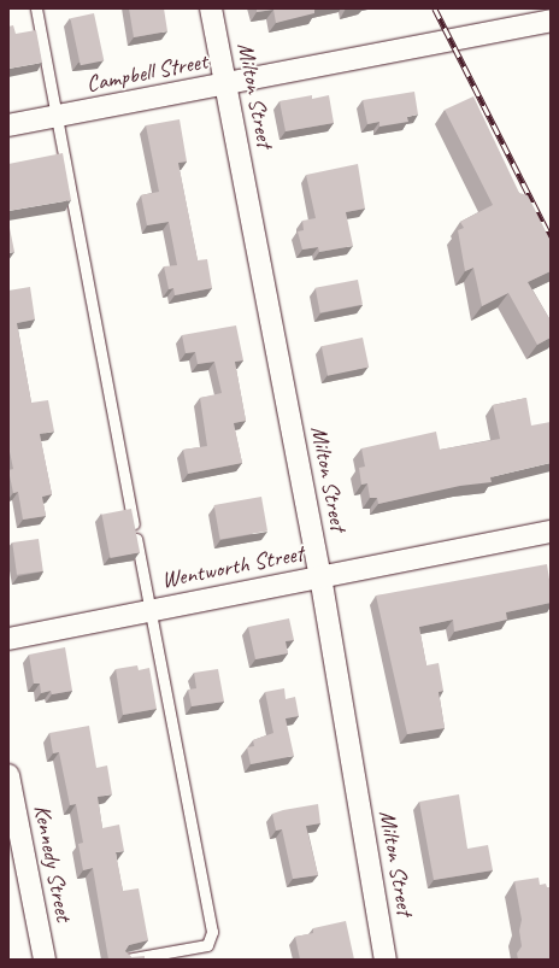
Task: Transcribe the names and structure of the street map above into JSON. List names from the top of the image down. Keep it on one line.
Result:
{"streets":{"street":["Campbell Street","Milton Street","Wentworth Street","Kennedy Street"]},"crossings":[["Campbell Street","Milton Street"],["Milton Street","Wentworth Street"]]}
